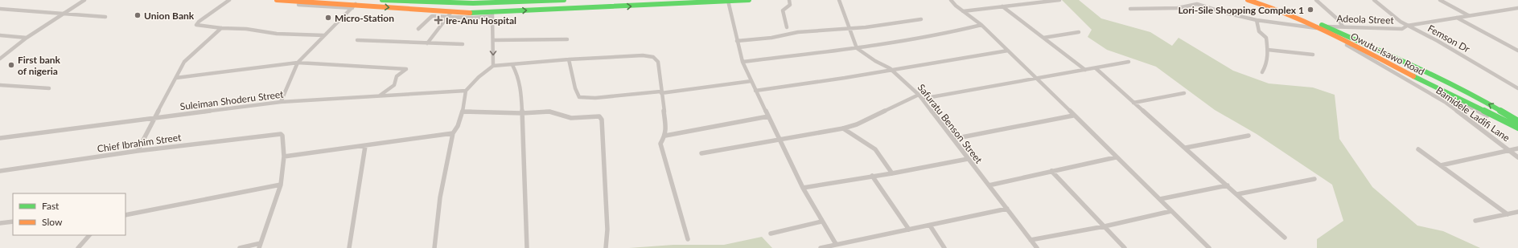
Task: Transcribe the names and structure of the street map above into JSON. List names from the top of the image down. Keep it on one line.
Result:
{"streets":{"main road":["Owutu-Isawo Road"],"street":["Adeola Street","Femson Dr","Suleiman Shoderu Street","Bamidele Ladifi Lane","Safuratu Benson Street","Chief Ibrahim Street"]},"crossings":[["Adeola Street","Femson Dr"],["Adeola Street","Owutu-Isawo Road"],["Owutu-Isawo Road","Bamidele Ladifi Lane"]],"places":{"other":["Lori-Sile Shopping Complex 1","Union Bank","Micro-Station","First bank of nigeria"],"health":["Ire-Anu Hospital"]},"legend":["Fast","Slow"]}
